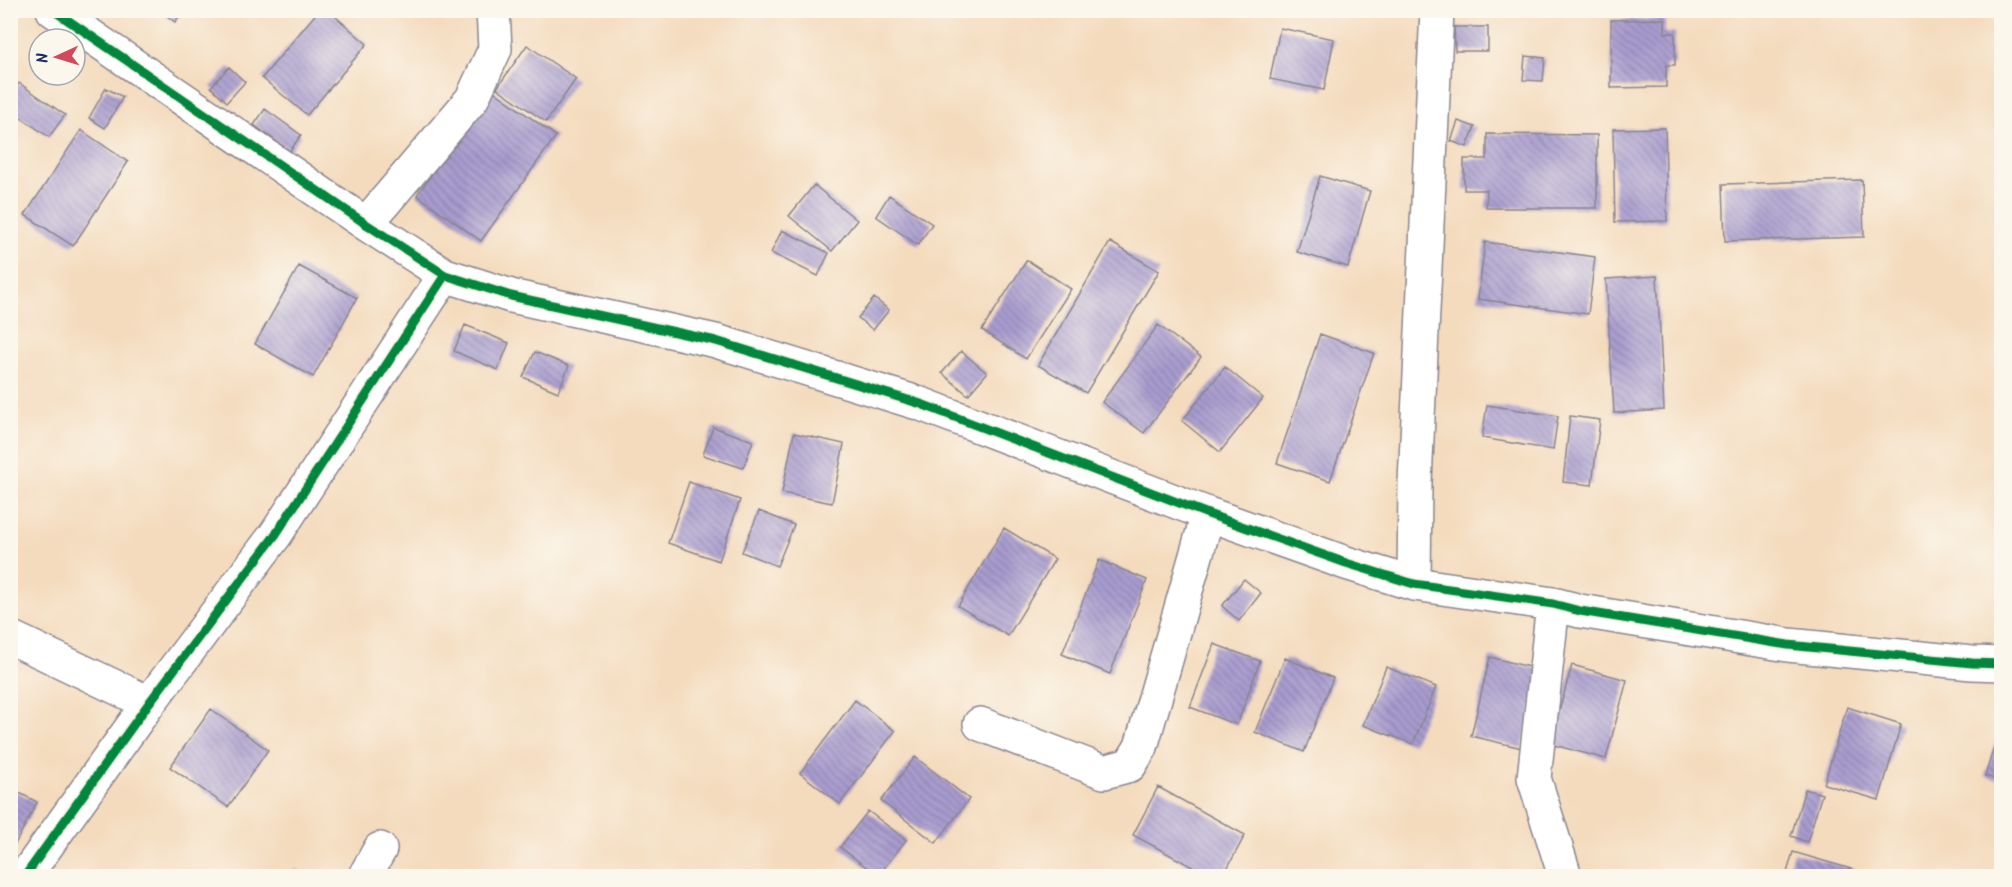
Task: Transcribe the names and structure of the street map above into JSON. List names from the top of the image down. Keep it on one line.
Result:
{"north":"left"}
